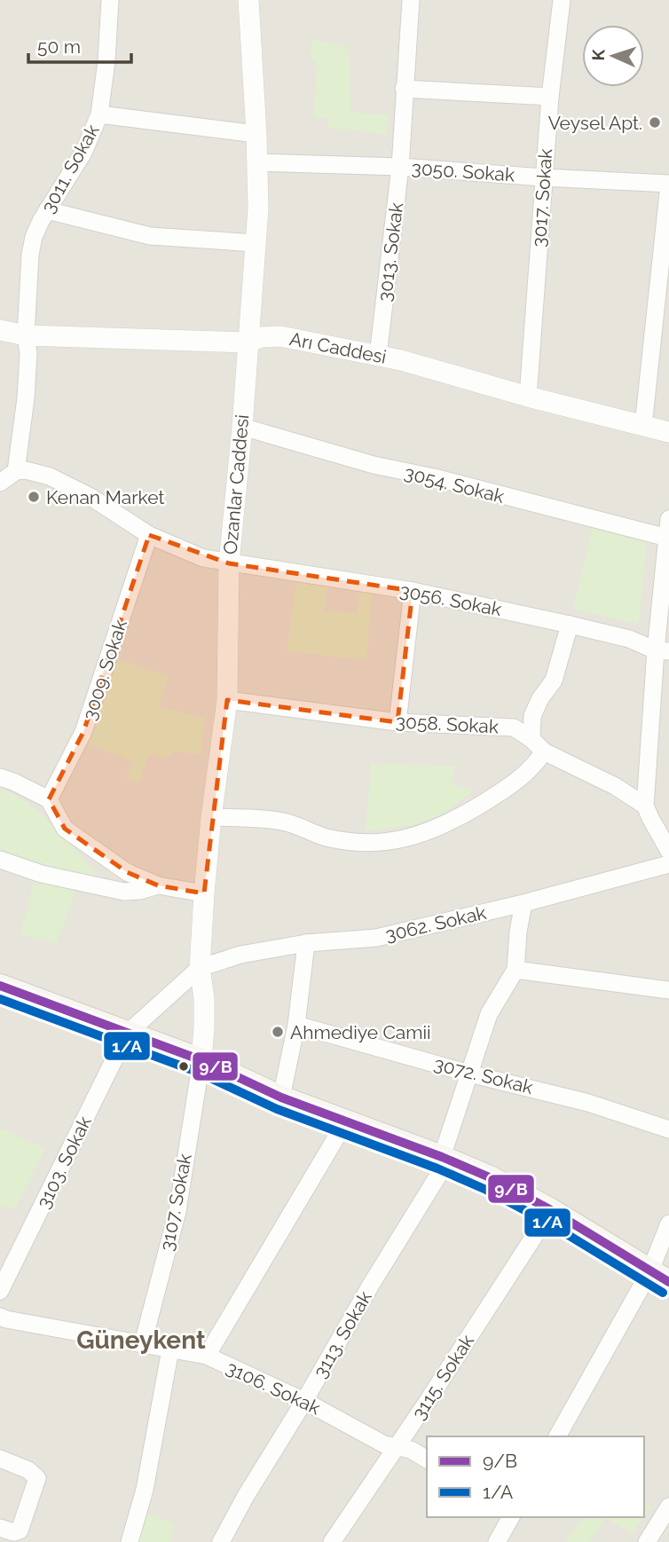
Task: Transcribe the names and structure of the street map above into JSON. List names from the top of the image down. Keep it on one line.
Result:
{"streets":{"street":["3011. Sokak","3050. Sokak","3017. Sokak","3013. Sokak","Arı Caddesi","Ozanlar Caddesi","3054. Sokak","3056. Sokak","3009. Sokak","3058. Sokak","3062. Sokak","3072. Sokak","3103. Sokak","3107. Sokak","3113. Sokak","3115. Sokak","3106. Sokak"]},"crossings":[["3011. Sokak","Arı Caddesi"],["3011. Sokak","3056. Sokak"],["3050. Sokak","3017. Sokak"],["3050. Sokak","3013. Sokak"],["3050. Sokak","Ozanlar Caddesi"],["3017. Sokak","Arı Caddesi"],["3013. Sokak","Arı Caddesi"],["Arı Caddesi","Ozanlar Caddesi"],["Ozanlar Caddesi","3054. Sokak"],["Ozanlar Caddesi","3056. Sokak"],["Ozanlar Caddesi","3058. Sokak"],["Ozanlar Caddesi","3062. Sokak"],["Ozanlar Caddesi","3107. Sokak"],["3056. Sokak","3009. Sokak"],["3072. Sokak","3113. Sokak"],["3107. Sokak","3106. Sokak"],["3113. Sokak","3106. Sokak"],["3115. Sokak","3106. Sokak"]],"districts":["Güneykent"],"places":["Veysel Apt.","Kenan Market","Ahmediye Camii"],"lines":["transit line 9/B","transit line 1/A"],"legend":["9/B","1/A"],"scale_bar":"50 m","north":"left"}
